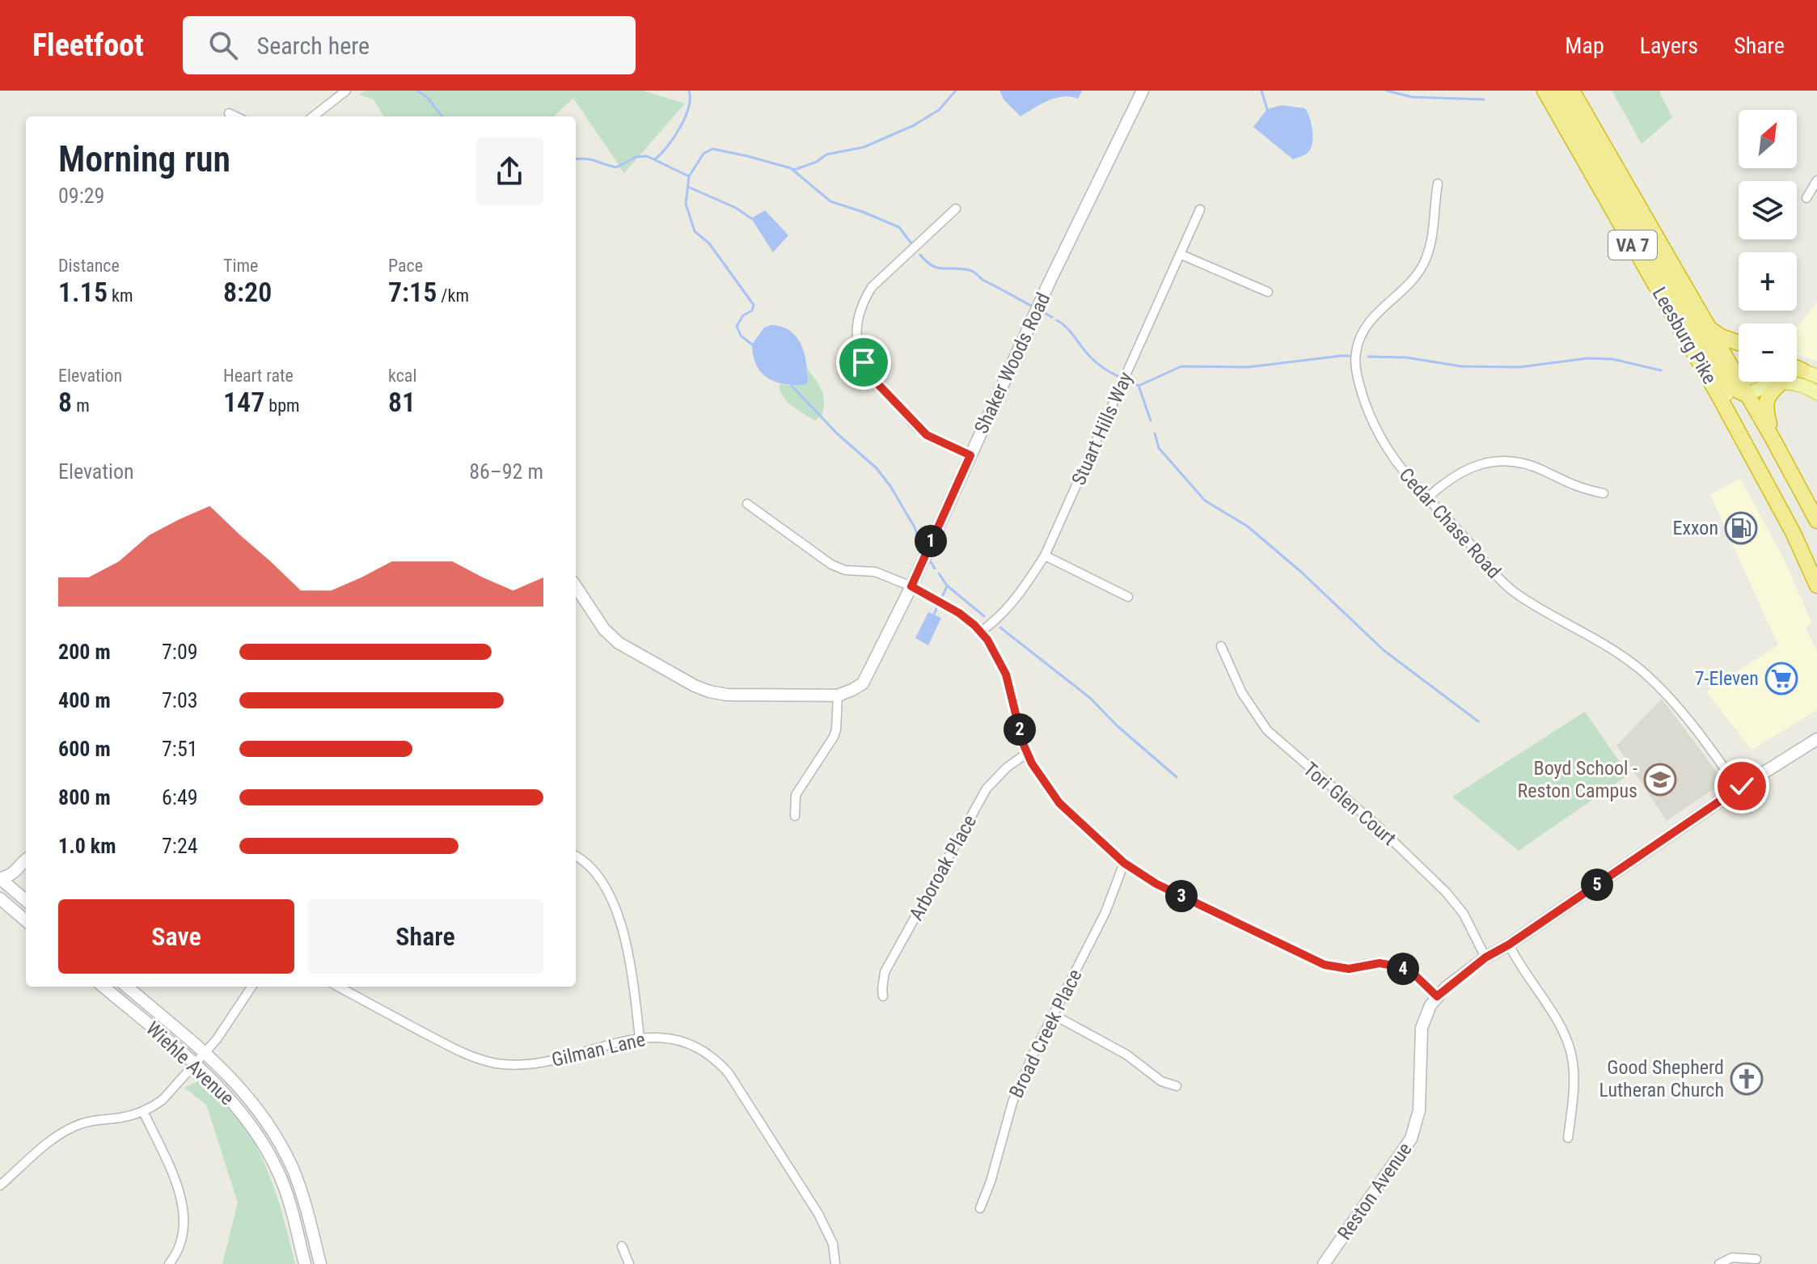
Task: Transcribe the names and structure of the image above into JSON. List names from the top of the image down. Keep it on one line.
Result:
{"streets":{"highway":["VA 7","Leesburg Pike"],"street":["Shaker Woods Road","Stuart Hills Way","Cedar Chase Road","Tori Glen Court","Arboroak Place","Broad Creek Place","Gilman Lane","Wiehle Avenue","Reston Avenue"]},"crossings":[["Cedar Chase Road","Reston Avenue"],["Tori Glen Court","Reston Avenue"]],"places":{"fuel station":["Exxon"],"supermarket":["7-Eleven"],"school or university":["Boyd School - Reston Campus"],"church":["Good Shepherd Lutheran Church"]},"north":"top right","page":{"header":"Fleetfoot","search":"Search here","nav":["Map","Layers","Share"],"map_buttons":["+","−"],"heading":["Morning run","09:29"],"stats":[["Distance","1.15 km"],["Time","8:20"],["Pace","7:15 /km"],["Elevation","8 m"],["Heart rate","147 bpm"],["kcal","81"]],"chart":["Elevation","86–92 m"],"pins":["1","2","5","3","4"],"list":[{"name":"200 m","note":"7:09"},{"name":"400 m","note":"7:03"},{"name":"600 m","note":"7:51"},{"name":"800 m","note":"6:49"},{"name":"1.0 km","note":"7:24"}],"buttons":["Save","Share"]}}
